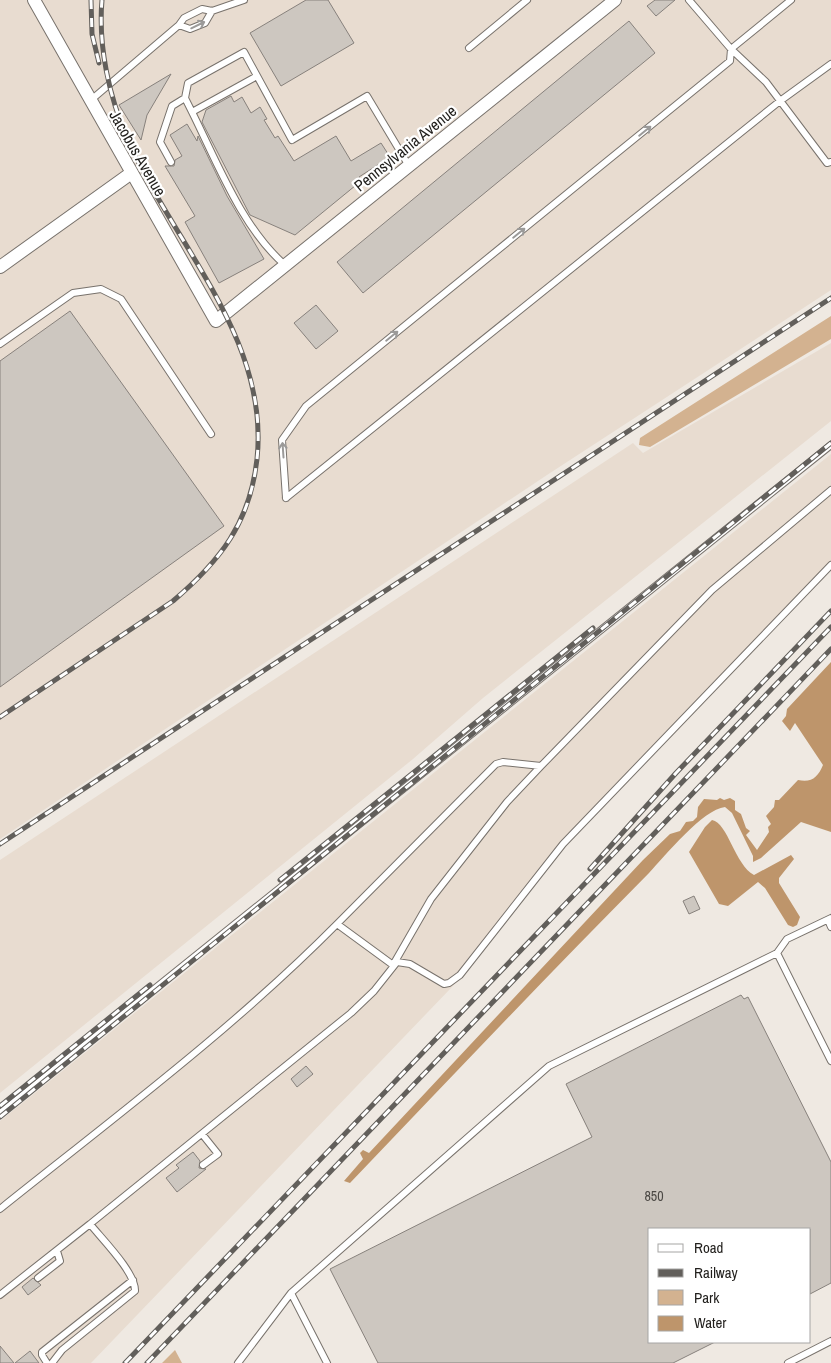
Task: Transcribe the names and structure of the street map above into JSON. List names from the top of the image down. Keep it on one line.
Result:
{"streets":{"street":["Pennsylvania Avenue","Jacobus Avenue"]},"crossings":[["Pennsylvania Avenue","Jacobus Avenue"]],"house_numbers":["850"],"legend":["Road","Railway","Park","Water"]}
